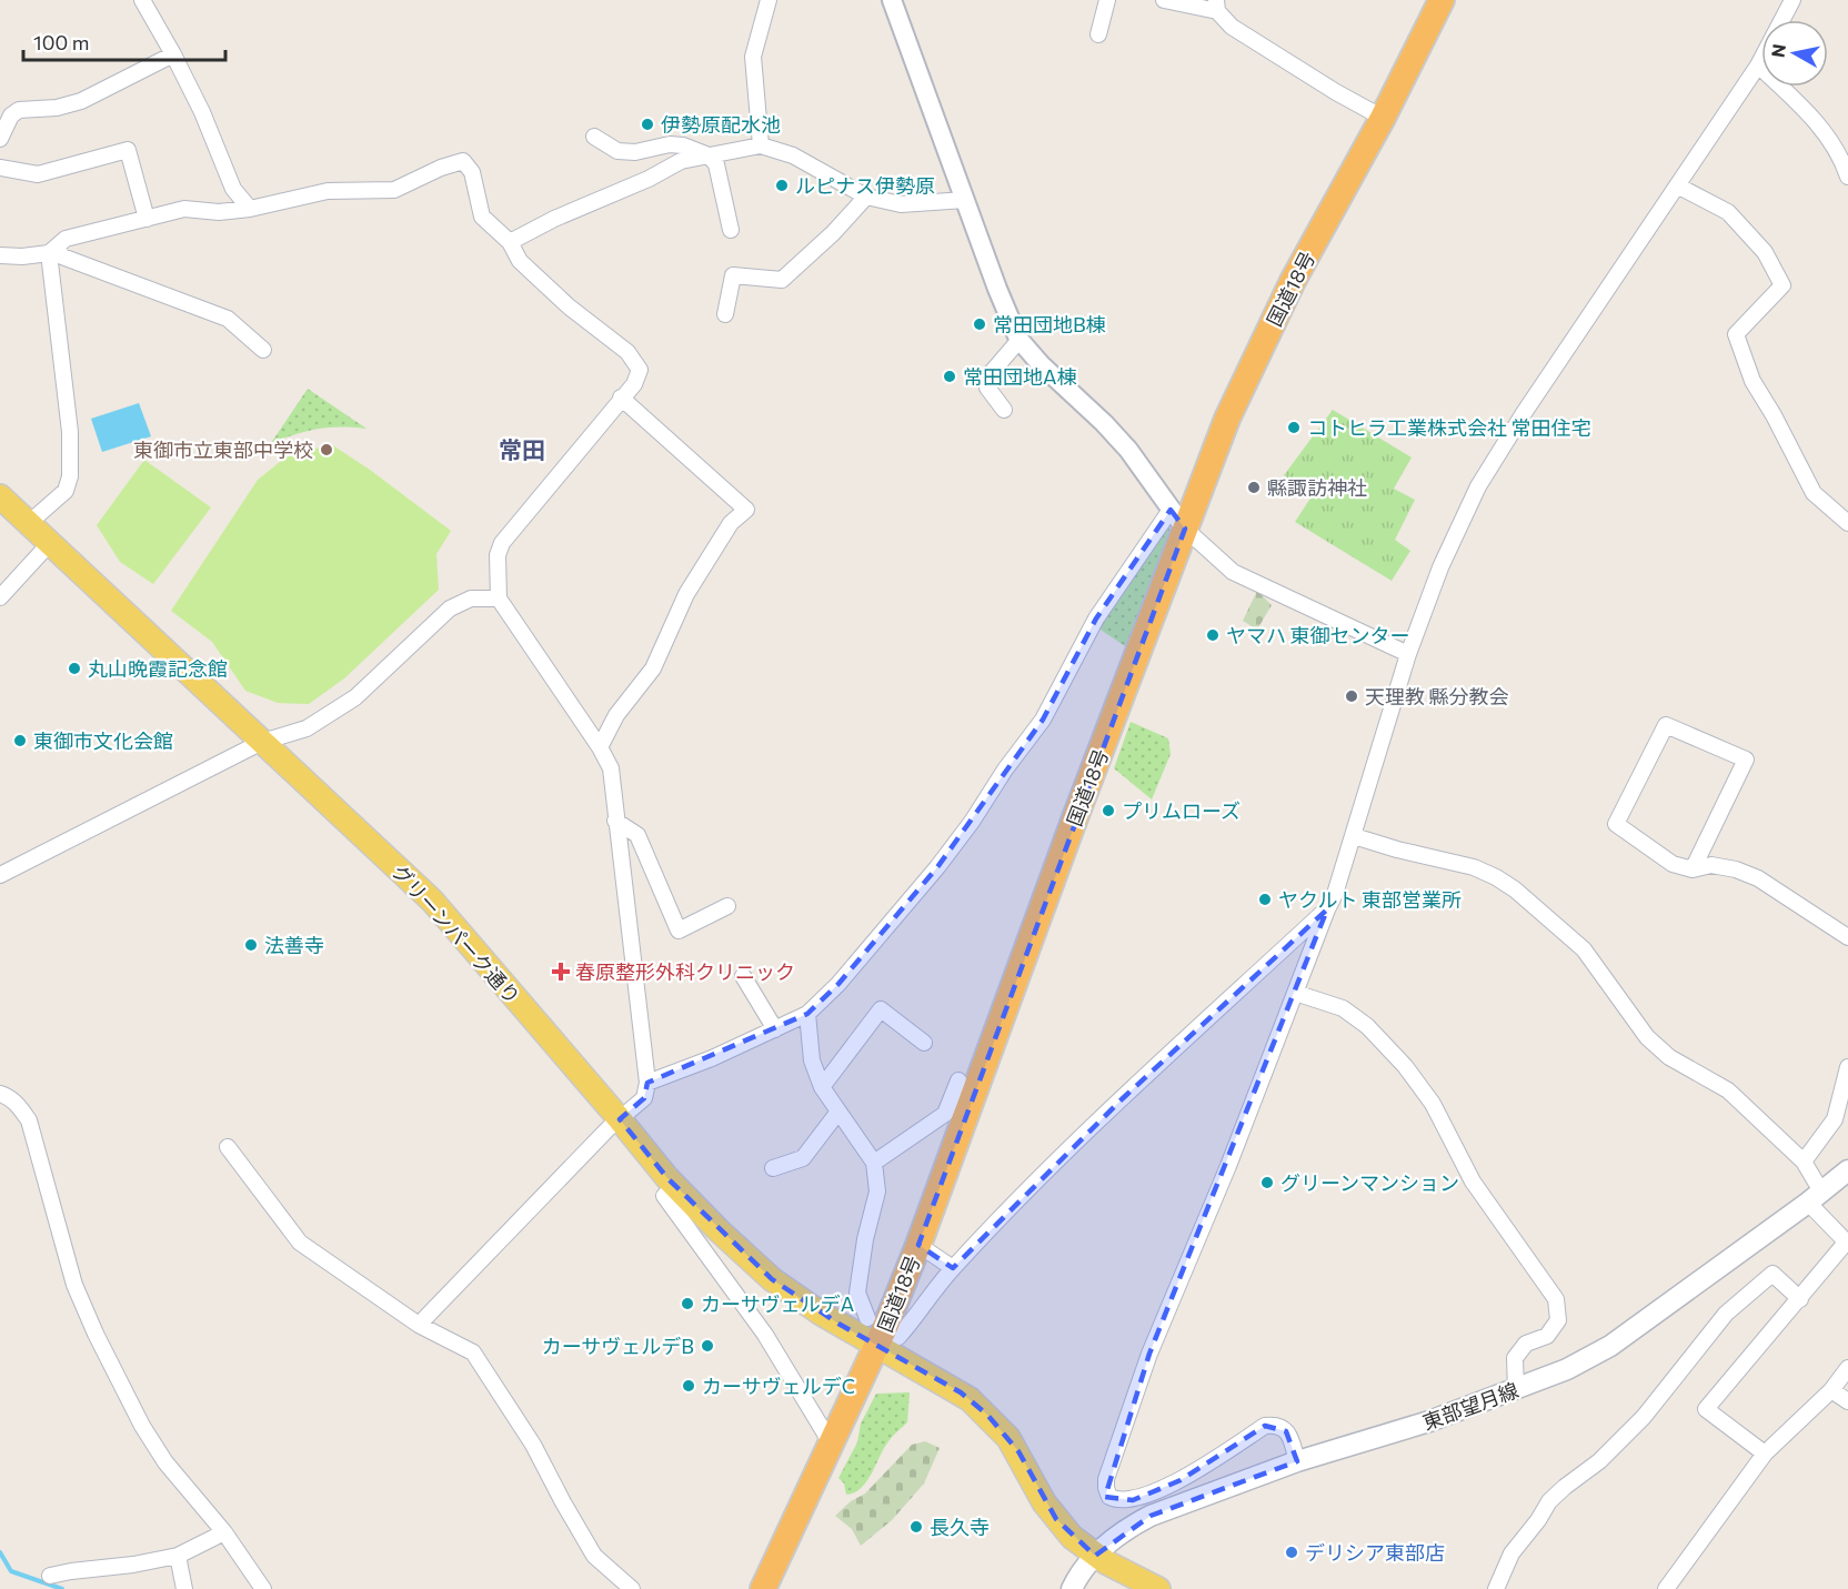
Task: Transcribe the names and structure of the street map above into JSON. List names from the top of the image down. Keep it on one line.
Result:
{"streets":{"highway":["国道18号"],"main road":["グリーンパーク通り","東部望月線"]},"crossings":[["国道18号","グリーンパーク通り"],["グリーンパーク通り","東部望月線"]],"districts":["常田"],"places":{"other":["伊勢原配水池","ルピナス伊勢原","常田団地B棟","常田団地A棟","コトヒラ工業株式会社 常田住宅","東御市立東部中学校","縣諏訪神社","ヤマハ 東御センター","丸山晩霞記念館","天理教 縣分教会","東御市文化会館","プリムローズ","ヤクルト 東部営業所","法善寺","グリーンマンション","カーサヴェルデA","カーサヴェルデB","カーサヴェルデC","長久寺","デリシア東部店"],"health":["春原整形外科クリニック"]},"scale_bar":"100 m","north":"left"}
